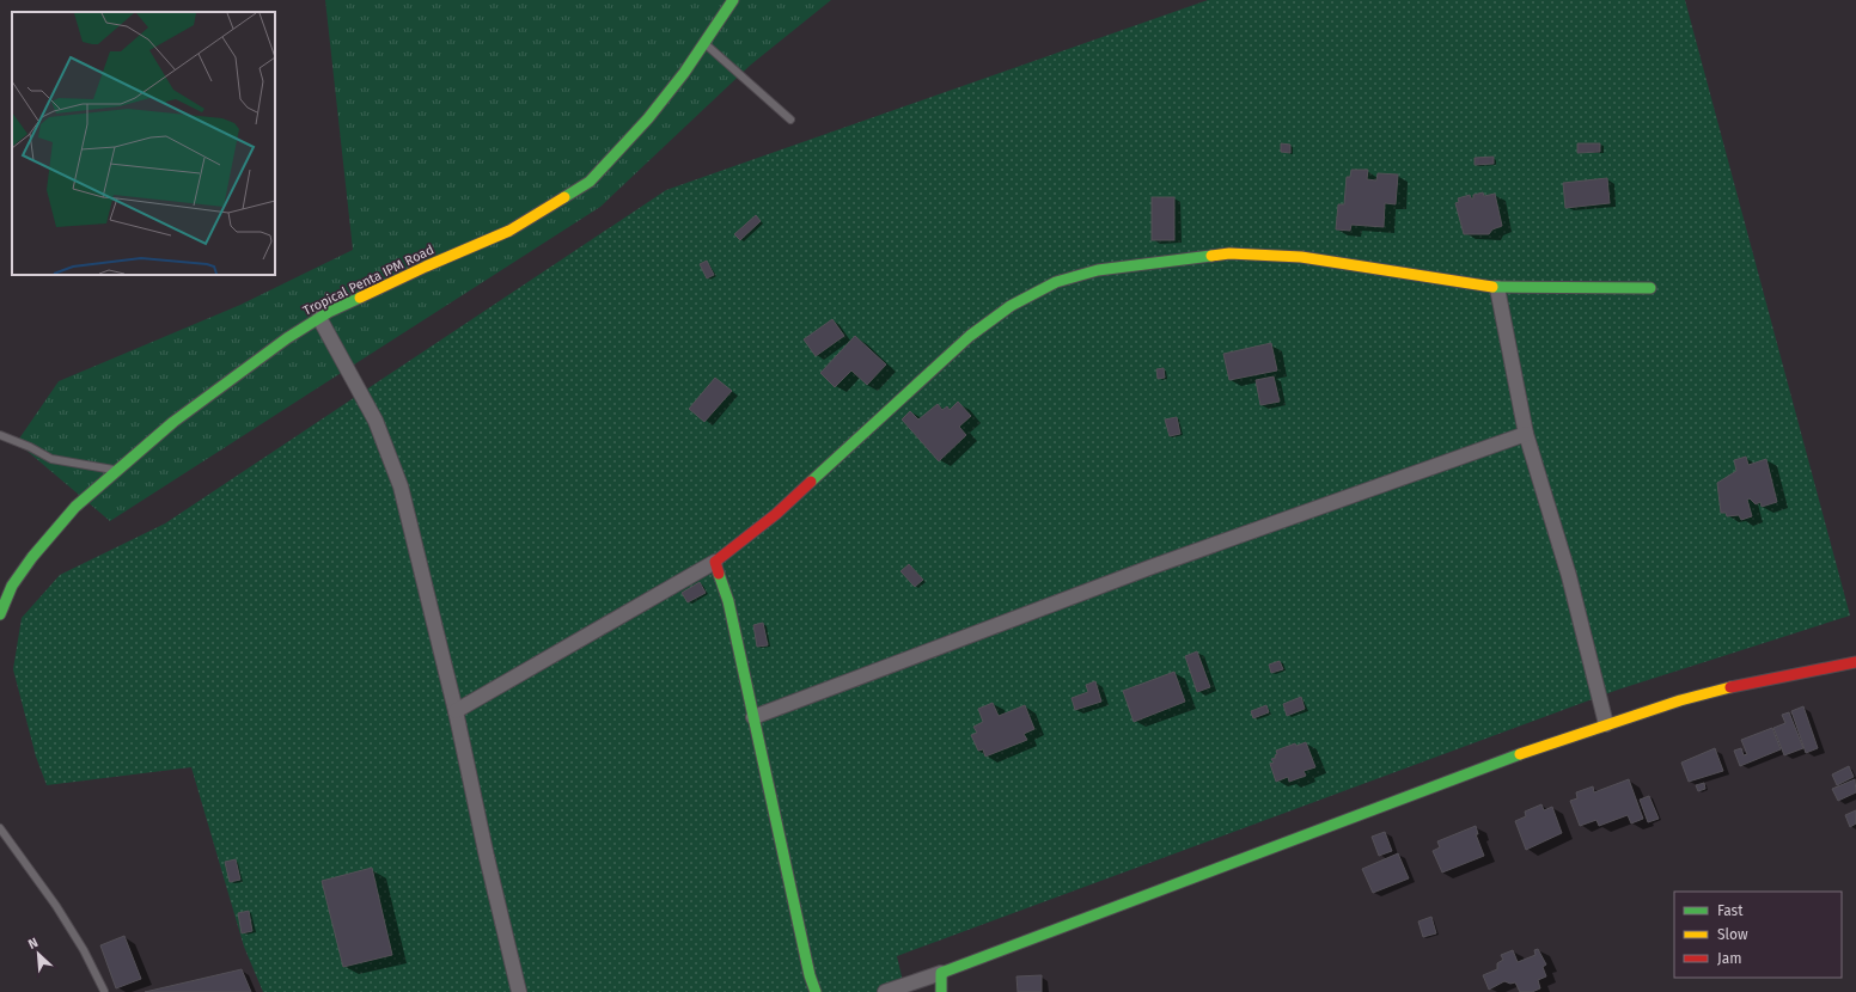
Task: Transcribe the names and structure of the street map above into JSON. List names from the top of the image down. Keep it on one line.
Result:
{"streets":{"street":["Tropical Penta IPM Road"]},"legend":["Fast","Slow","Jam"],"north":"top left"}
